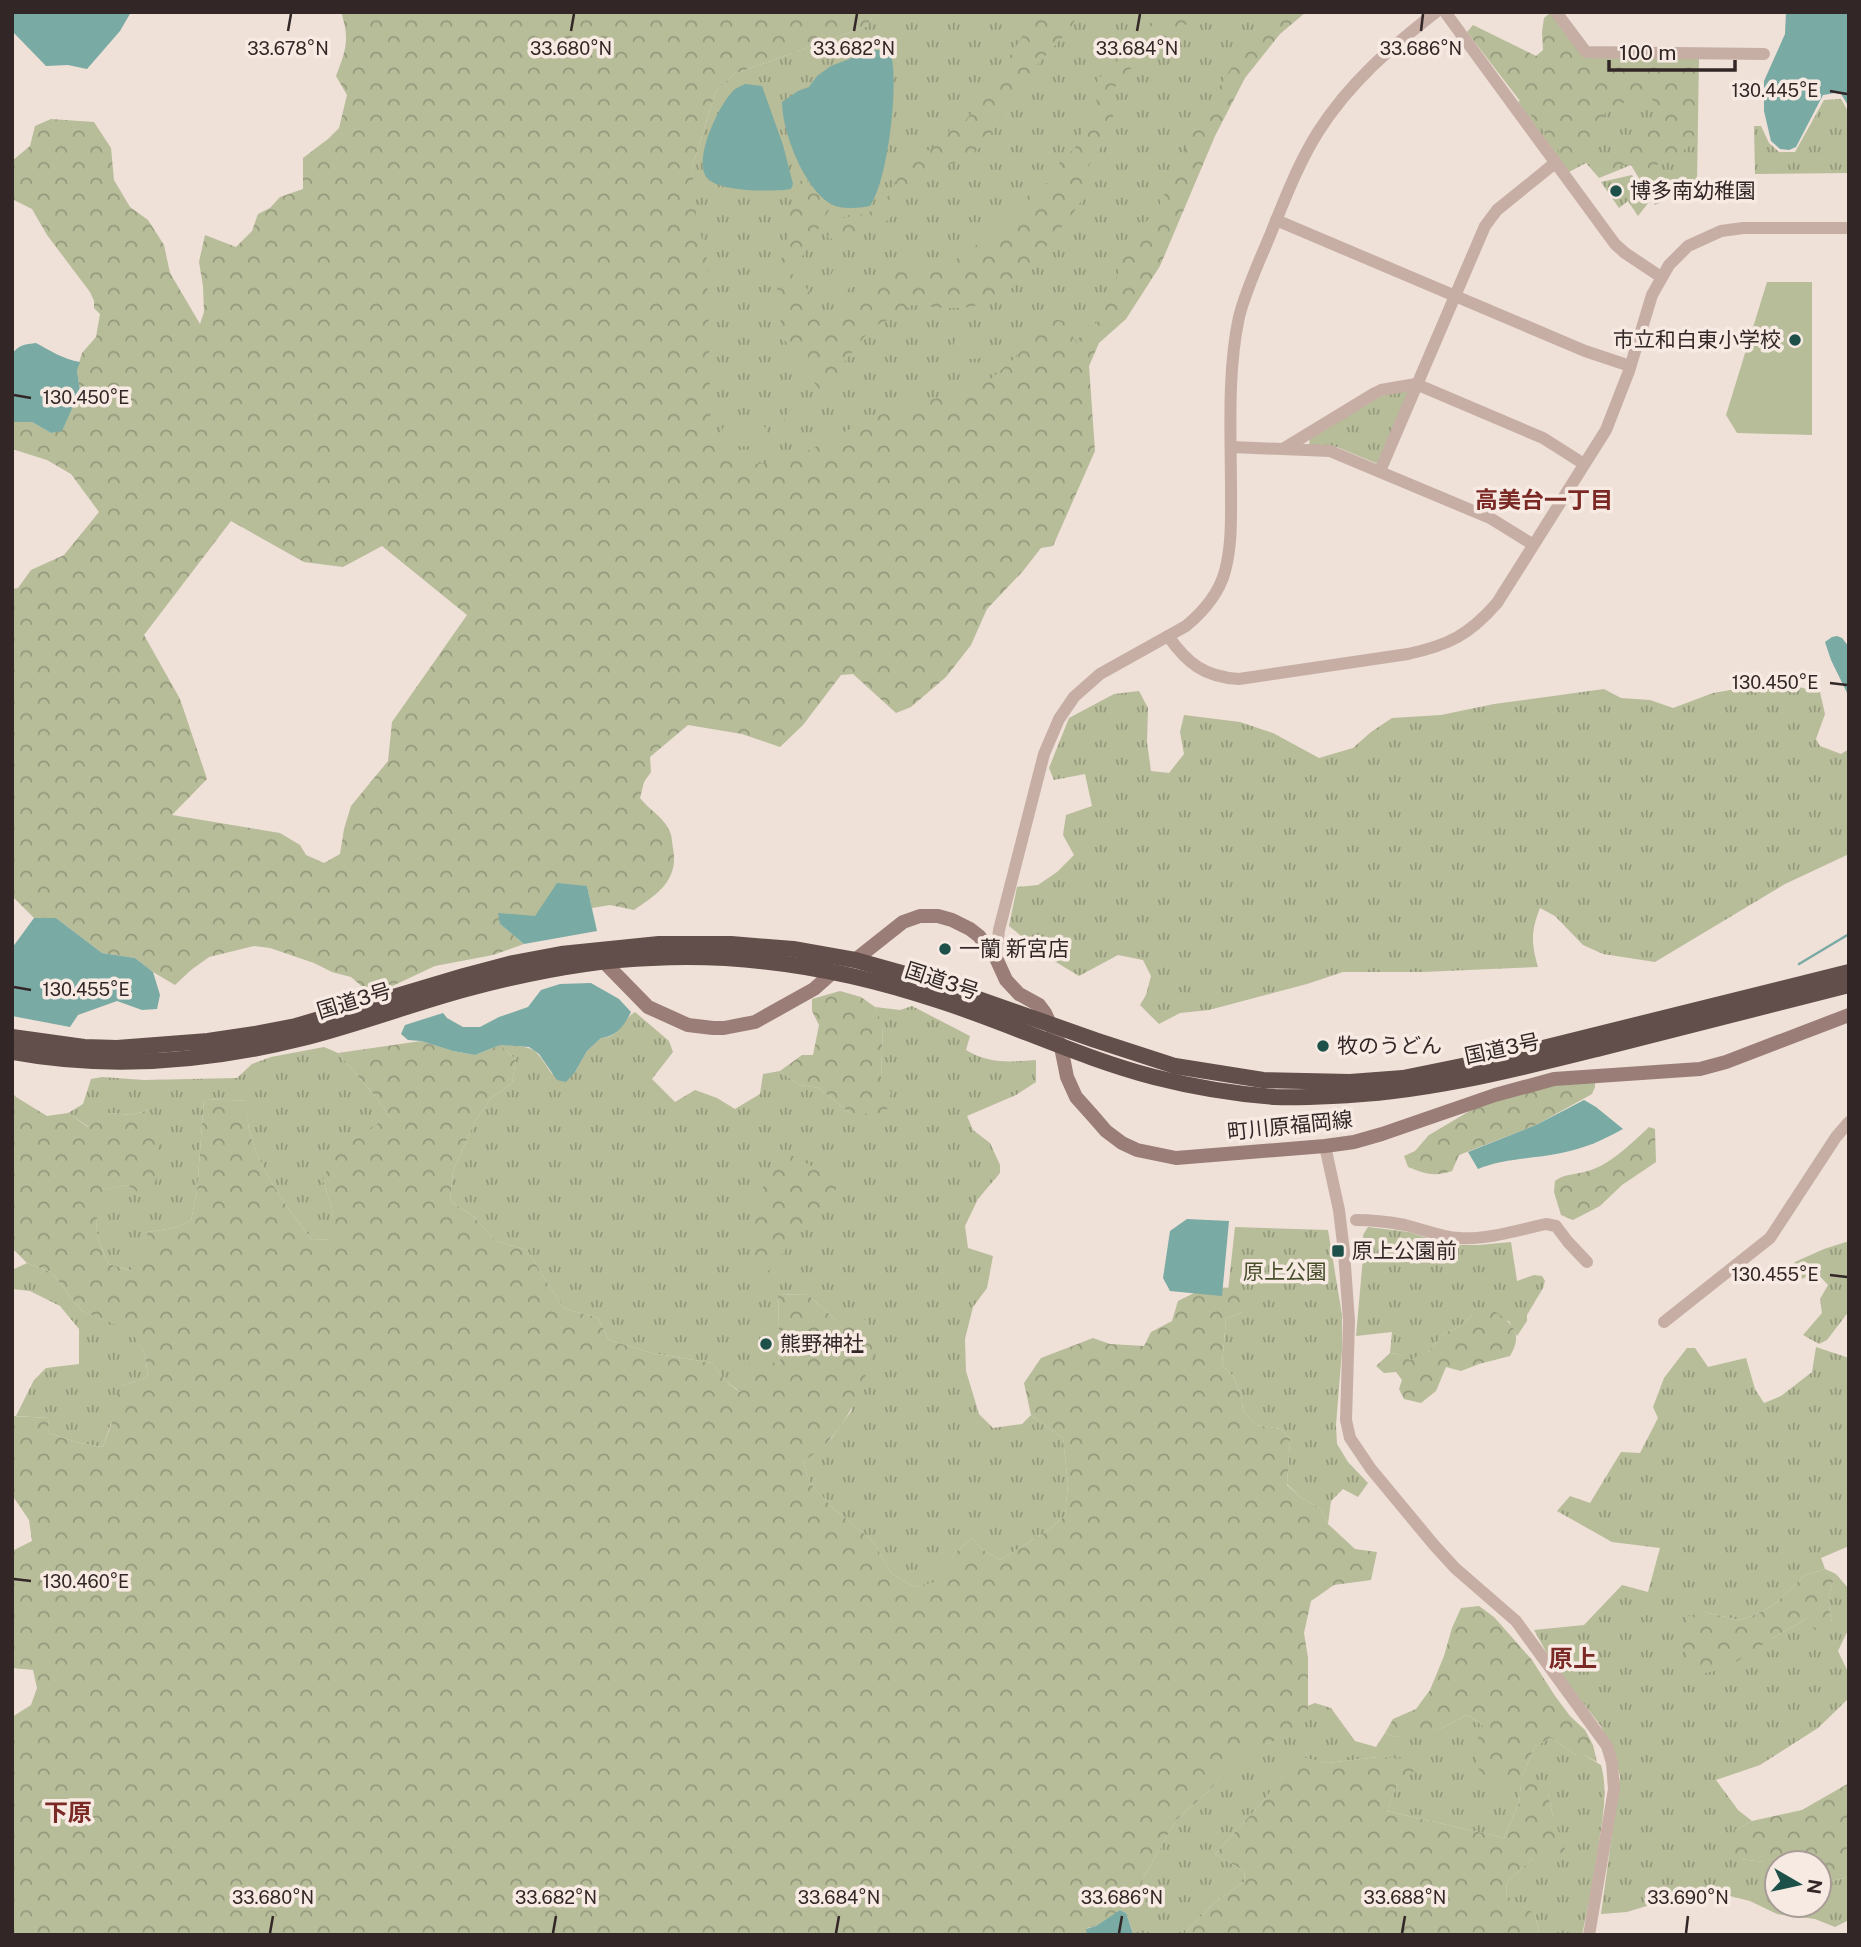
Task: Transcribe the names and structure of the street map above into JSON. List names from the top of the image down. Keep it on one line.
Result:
{"streets":{"highway":["国道3号"],"main road":["町川原福岡線"]},"crossings":[["国道3号","町川原福岡線"]],"districts":["高美台一丁目","原上","下原"],"parks":["原上公園"],"places":{"other":["博多南幼稚園","市立和白東小学校","一蘭 新宮店","牧のうどん","熊野神社"],"transit":["原上公園前"]},"scale_bar":"100 m","north":"right","coordinates":["33.678°N","33.680°N","33.682°N","33.684°N","33.686°N","130.445°E","130.450°E","130.455°E","130.460°E","33.688°N","33.690°N"]}
